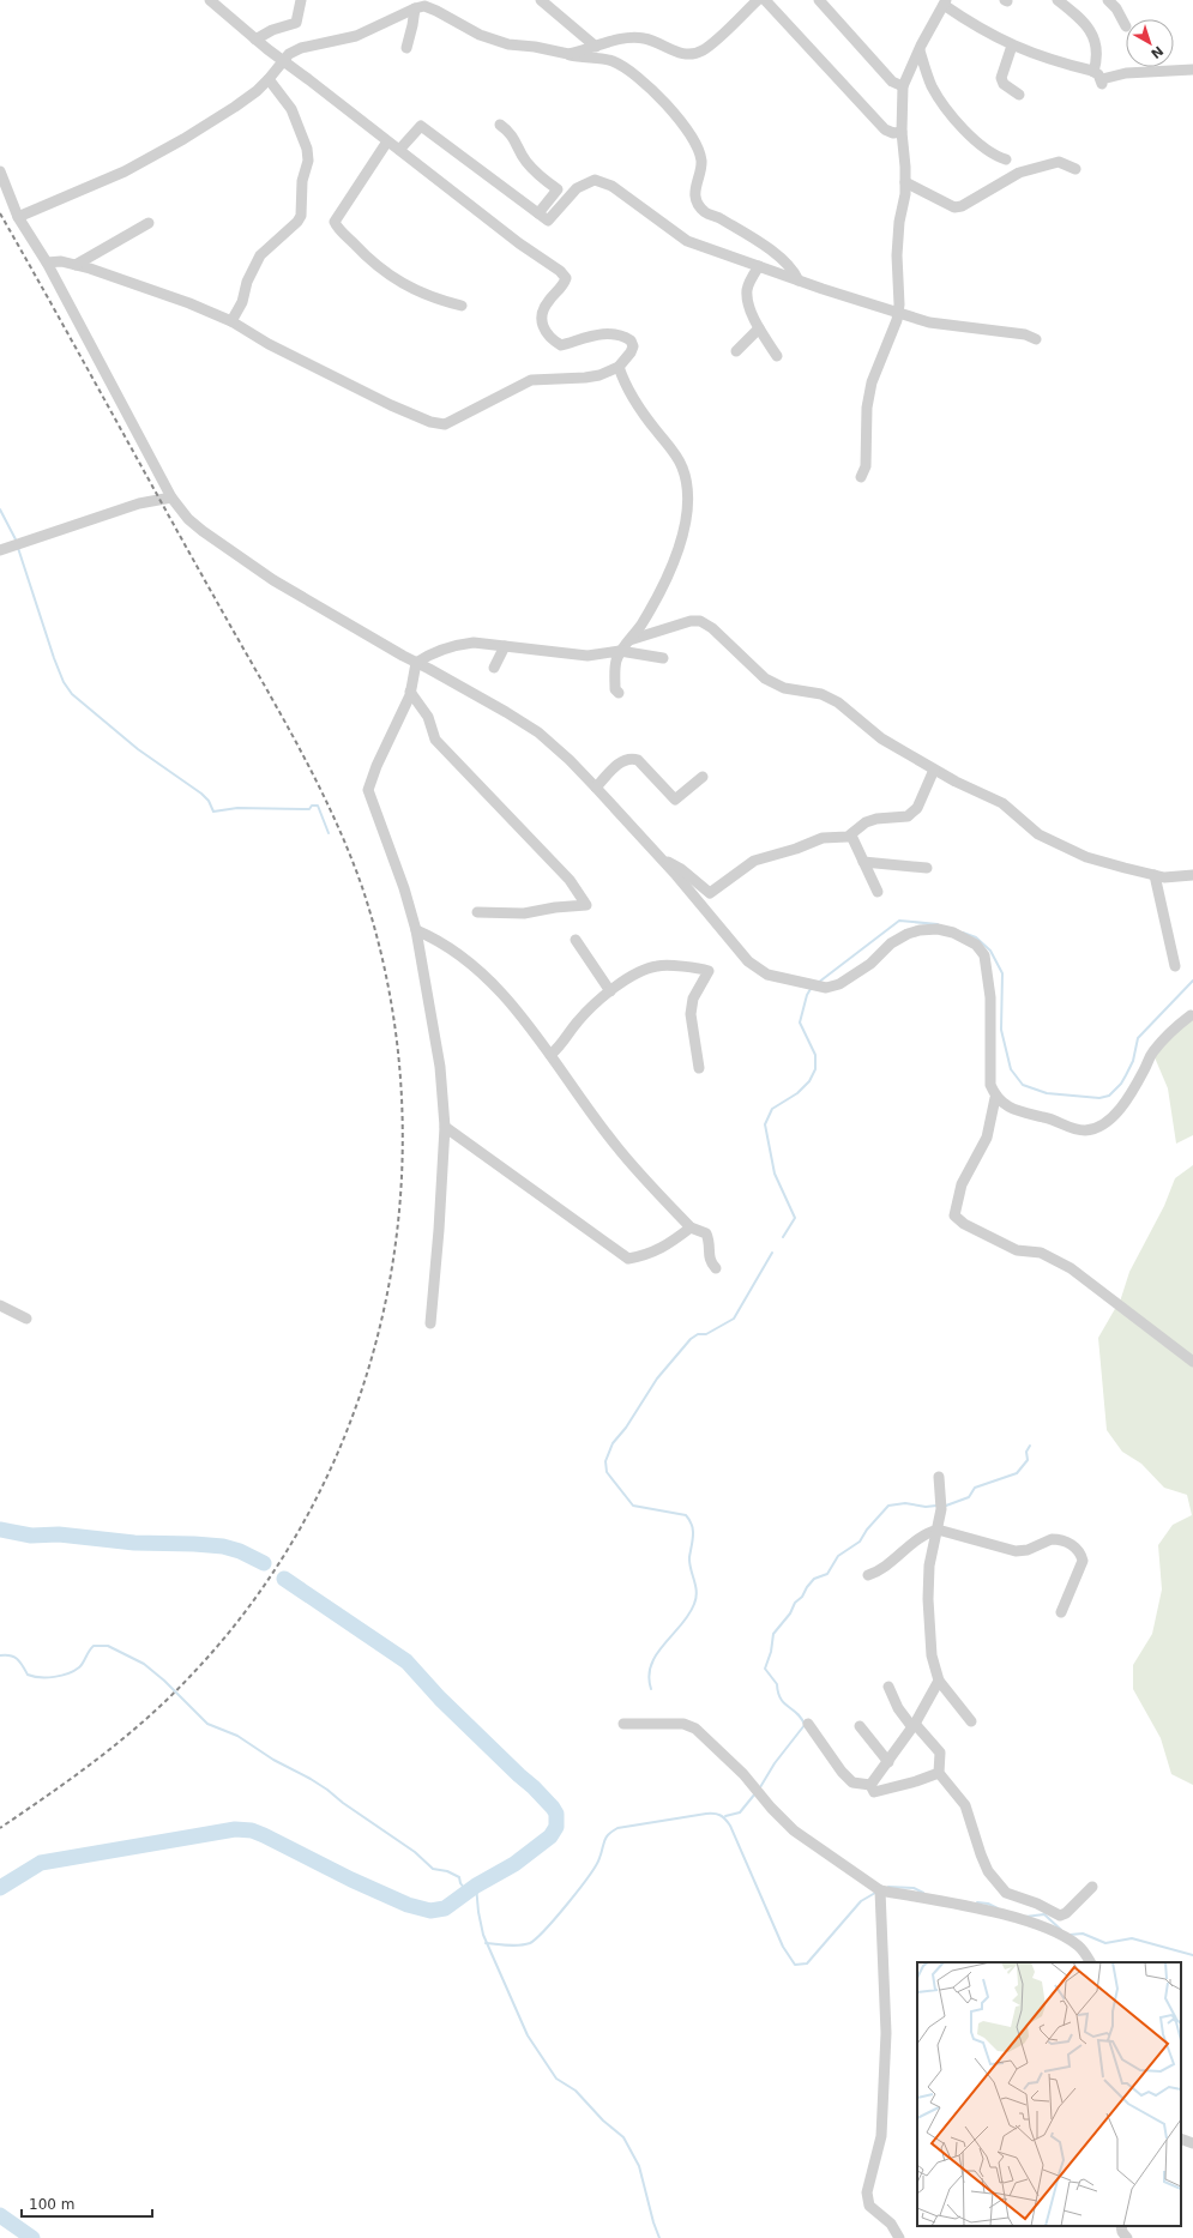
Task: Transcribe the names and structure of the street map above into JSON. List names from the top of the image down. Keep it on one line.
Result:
{"scale_bar":"100 m","north":"bottom right"}
